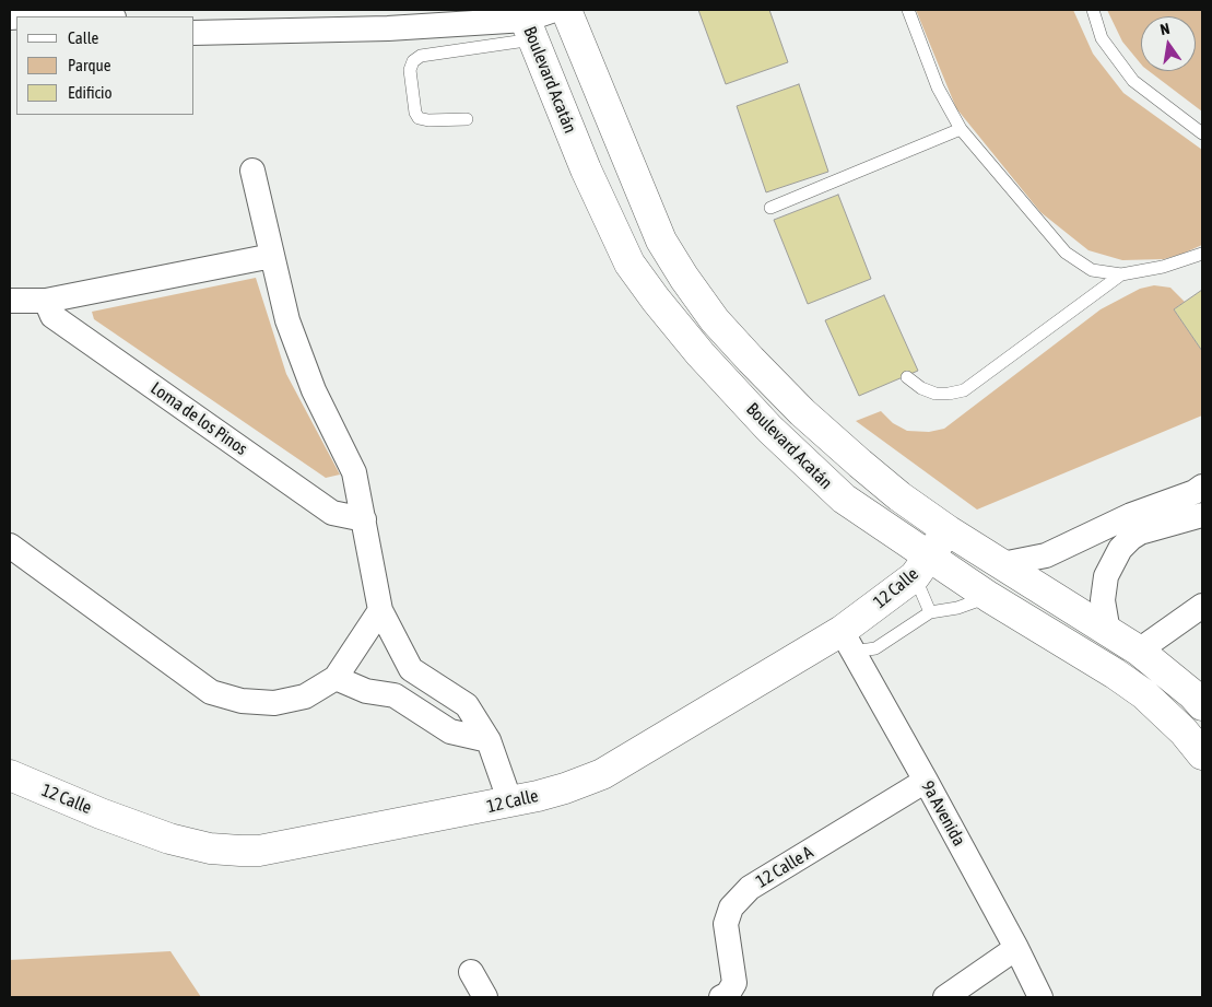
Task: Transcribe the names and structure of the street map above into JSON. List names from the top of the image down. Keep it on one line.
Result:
{"streets":{"main road":["Boulevard Acatán","12 Calle"],"street":["Loma de los Pinos","9a Avenida","12 Calle A"]},"crossings":[["Boulevard Acatán","12 Calle"],["12 Calle","9a Avenida"],["9a Avenida","12 Calle A"]],"legend":["Calle","Parque","Edificio"],"north":"top"}
